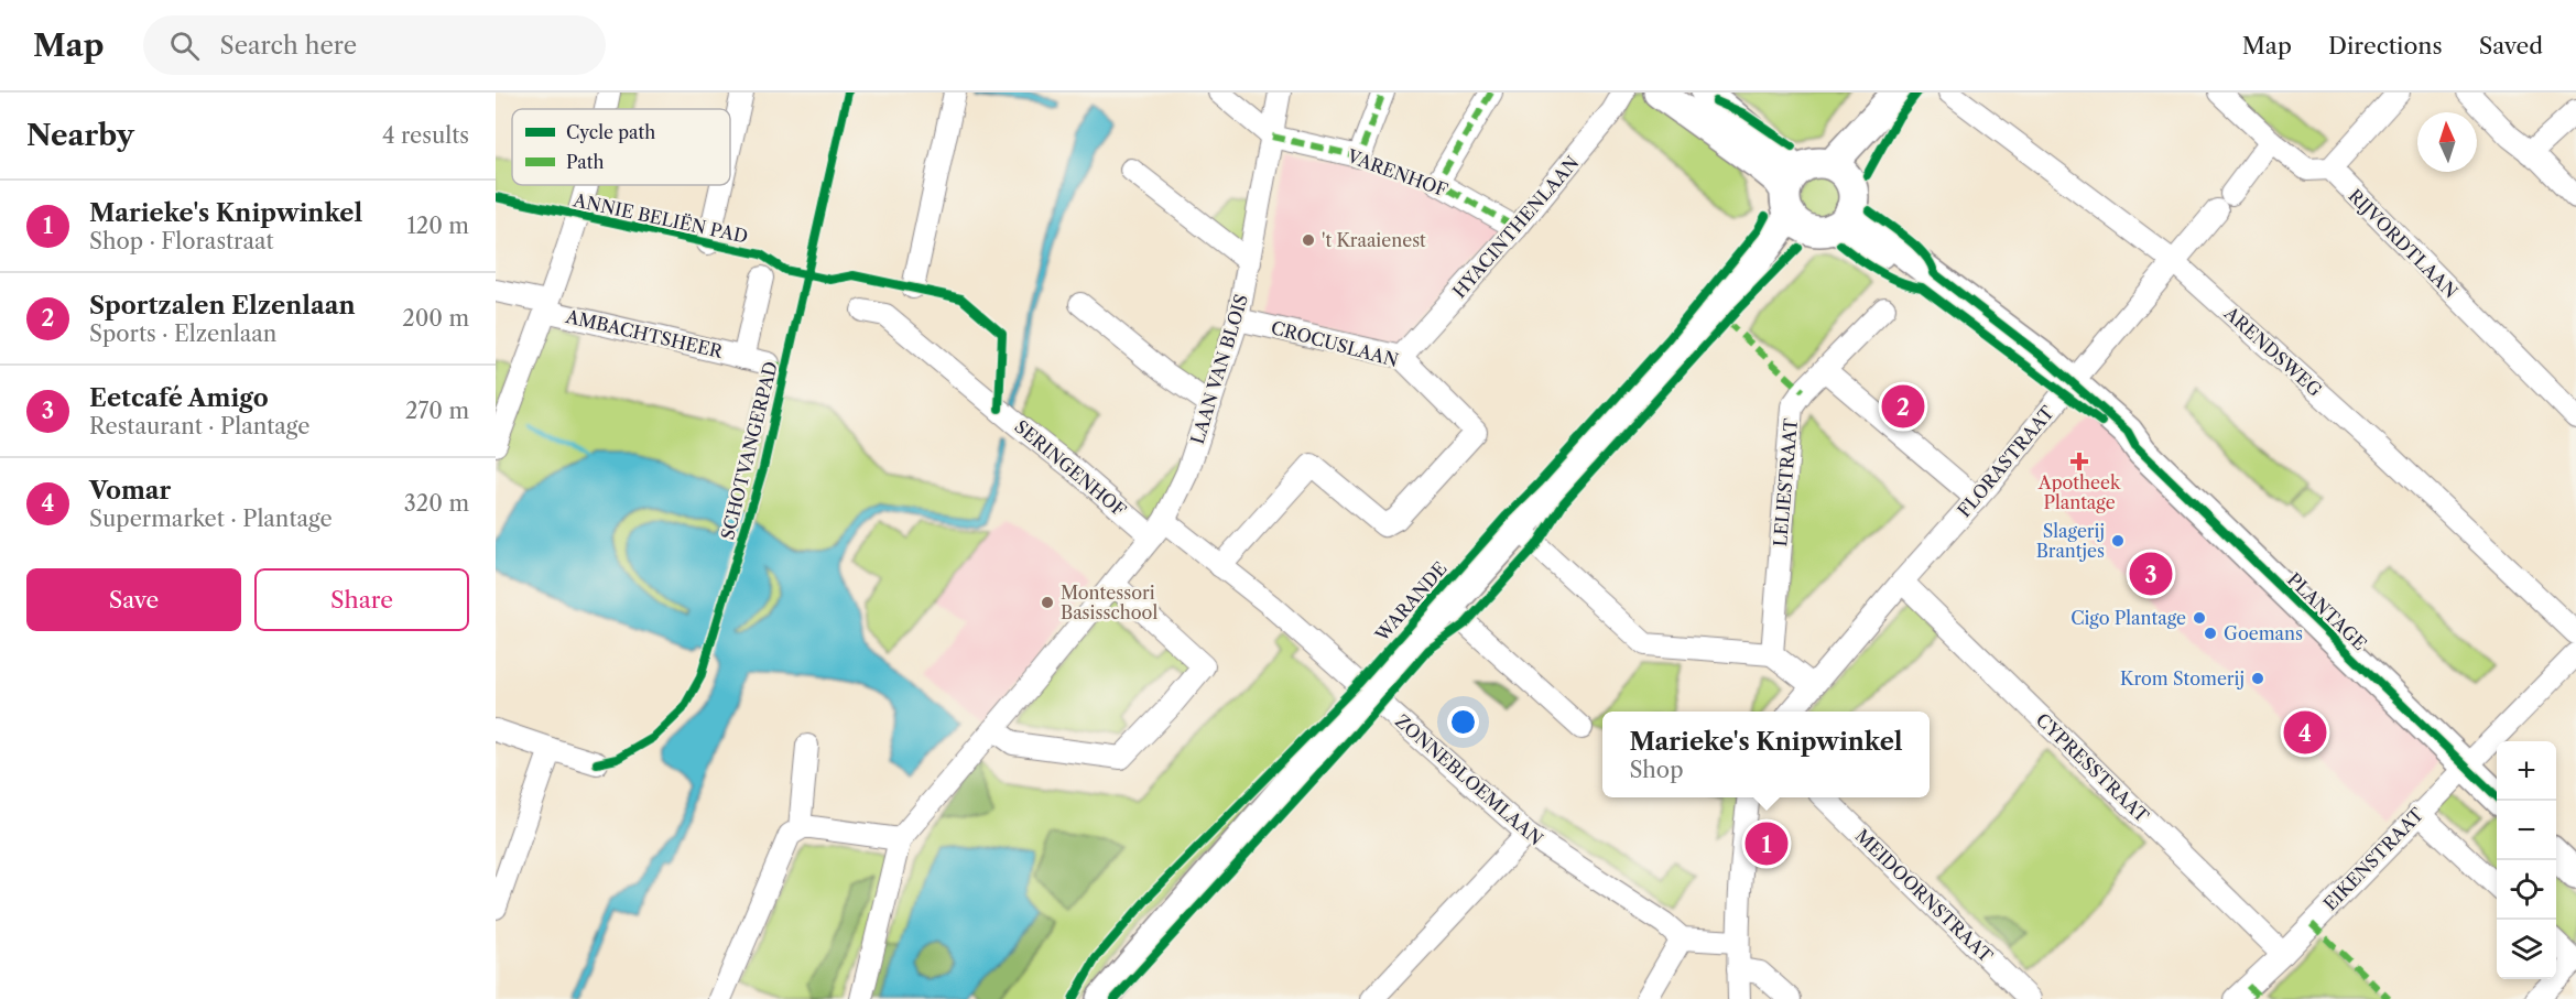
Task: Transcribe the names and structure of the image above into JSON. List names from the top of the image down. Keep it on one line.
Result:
{"streets":{"main road":["WARANDE","PLANTAGE"],"street":["VARENHOF","HYACINTHENLAAN","RIJVORDTLAAN","AMBACHTSHEER","CROCUSLAAN","ARENDSWEG","LAAN VAN BLOIS","FLORASTRAAT","SERINGENHOF","LELIESTRAAT","CYPRESSTRAAT","ZONNEBLOEMLAAN","EIKENSTRAAT","MEIDOORNSTRAAT"],"cycle path":["ANNIE BELIËN PAD","SCHOTVANGERPAD"]},"crossings":[["VARENHOF","HYACINTHENLAAN"],["VARENHOF","LAAN VAN BLOIS"],["HYACINTHENLAAN","CROCUSLAAN"],["CROCUSLAAN","LAAN VAN BLOIS"],["CROCUSLAAN","ZONNEBLOEMLAAN"],["ARENDSWEG","FLORASTRAAT"],["LAAN VAN BLOIS","SERINGENHOF"],["LAAN VAN BLOIS","ZONNEBLOEMLAAN"],["FLORASTRAAT","PLANTAGE"],["FLORASTRAAT","CYPRESSTRAAT"],["SERINGENHOF","ZONNEBLOEMLAAN"],["WARANDE","PLANTAGE"],["WARANDE","ZONNEBLOEMLAAN"],["PLANTAGE","EIKENSTRAAT"],["CYPRESSTRAAT","EIKENSTRAAT"]],"places":{"other":["'t Kraaienest","Slagerij Brantjes","Montessori Basisschool","Cigo Plantage","Goemans","Krom Stomerij"],"health":["Apotheek Plantage"]},"legend":["Cycle path","Path"],"north":"top","page":{"header":"Map","search":"Search here","nav":["Map","Directions","Saved"],"heading":["Nearby","4 results"],"list":[{"mark":"1","name":"Marieke's Knipwinkel","note":"Shop · Florastraat","value":"120 m"},{"mark":"2","name":"Sportzalen Elzenlaan","note":"Sports · Elzenlaan","value":"200 m"},{"mark":"3","name":"Eetcafé Amigo","note":"Restaurant · Plantage","value":"270 m"},{"mark":"4","name":"Vomar","note":"Supermarket · Plantage","value":"320 m"}],"pins":["2","3","4","1"],"buttons":["Save","Share"],"popup":["Marieke's Knipwinkel","Shop"],"map_buttons":["+","−"]}}
